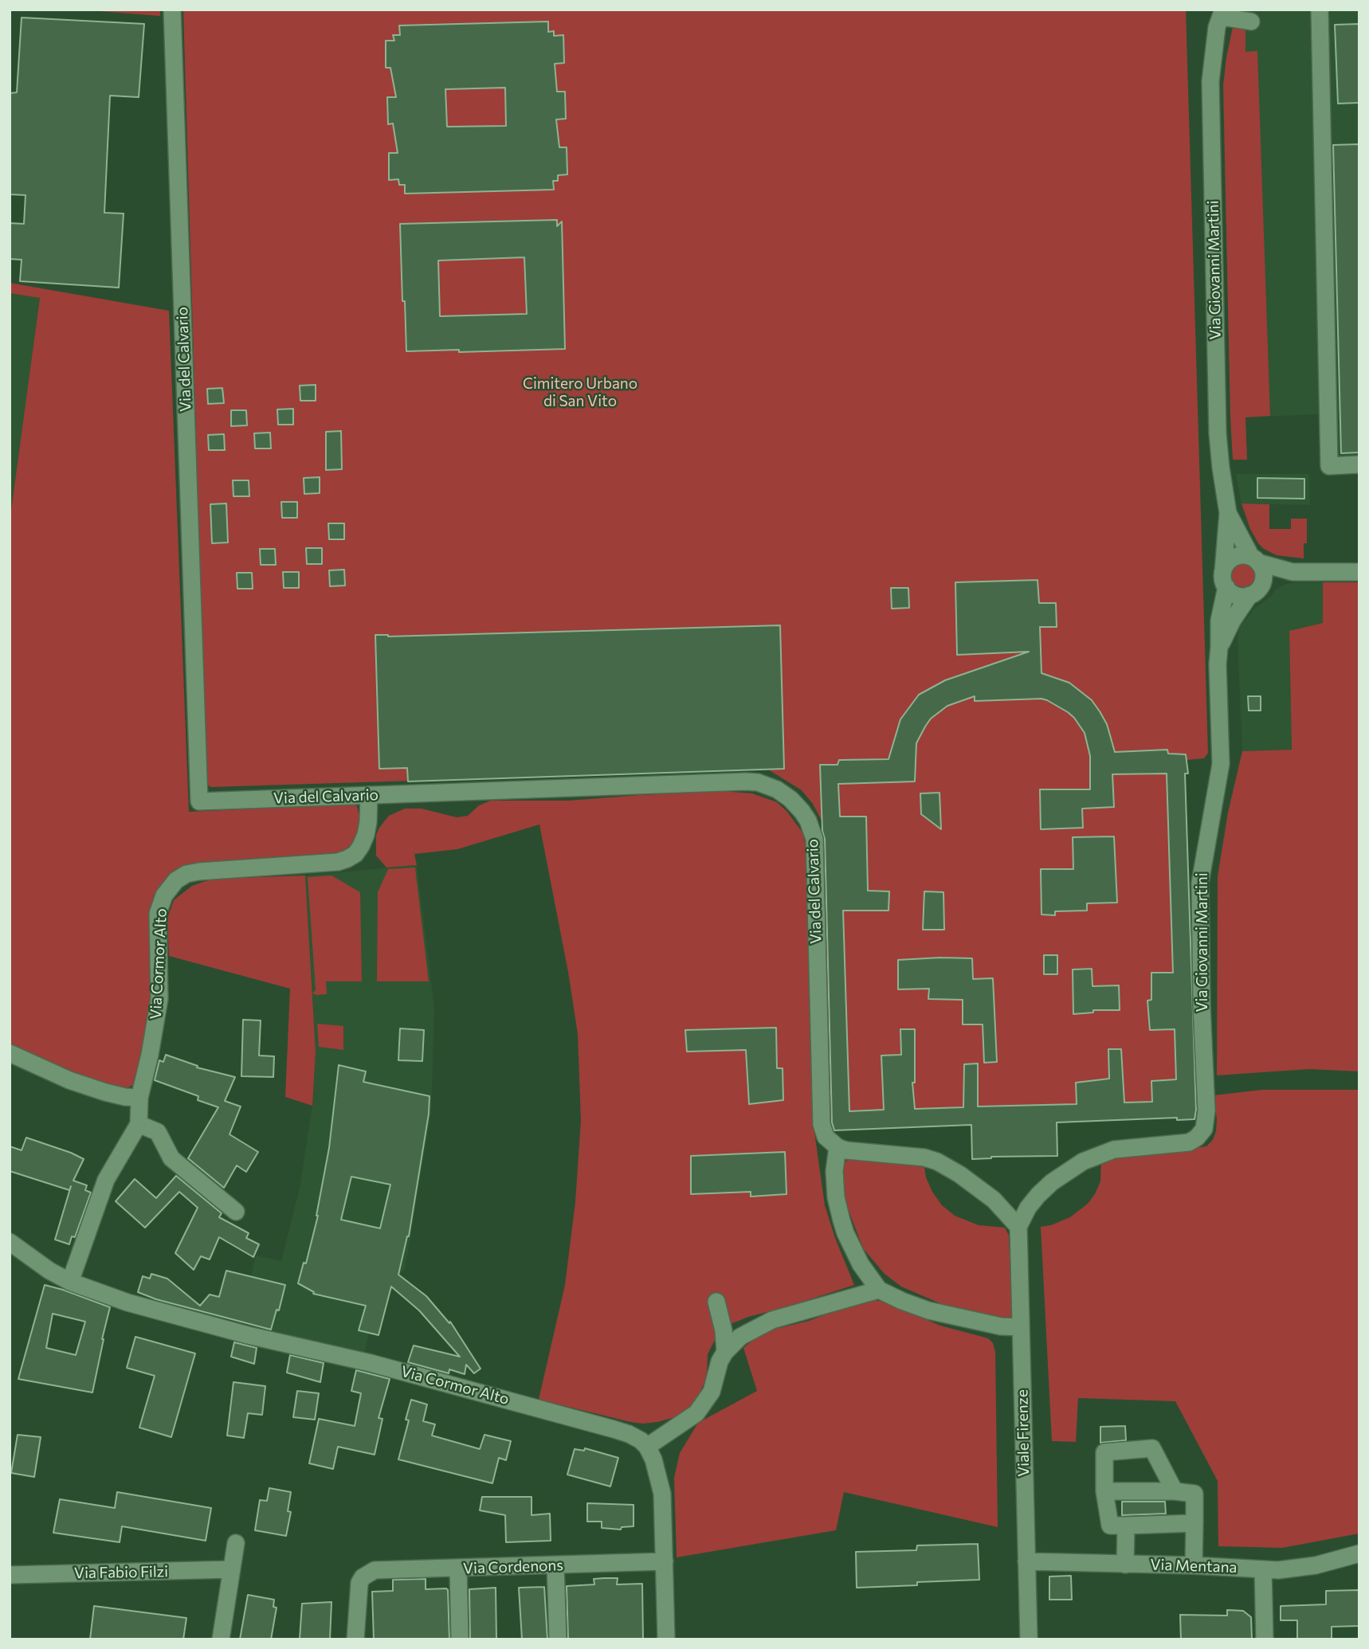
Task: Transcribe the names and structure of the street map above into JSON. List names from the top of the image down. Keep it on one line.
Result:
{"streets":{"street":["Via Giovanni Martini","Via del Calvario","Via Cormor Alto","Viale Firenze","Via Mentana","Via Cordenons","Via Fabio Filzi"]},"crossings":[["Via Giovanni Martini","Viale Firenze"],["Via del Calvario","Via Cormor Alto"],["Viale Firenze","Via Mentana"]],"parks":["Cimitero Urbano di San Vito"]}
